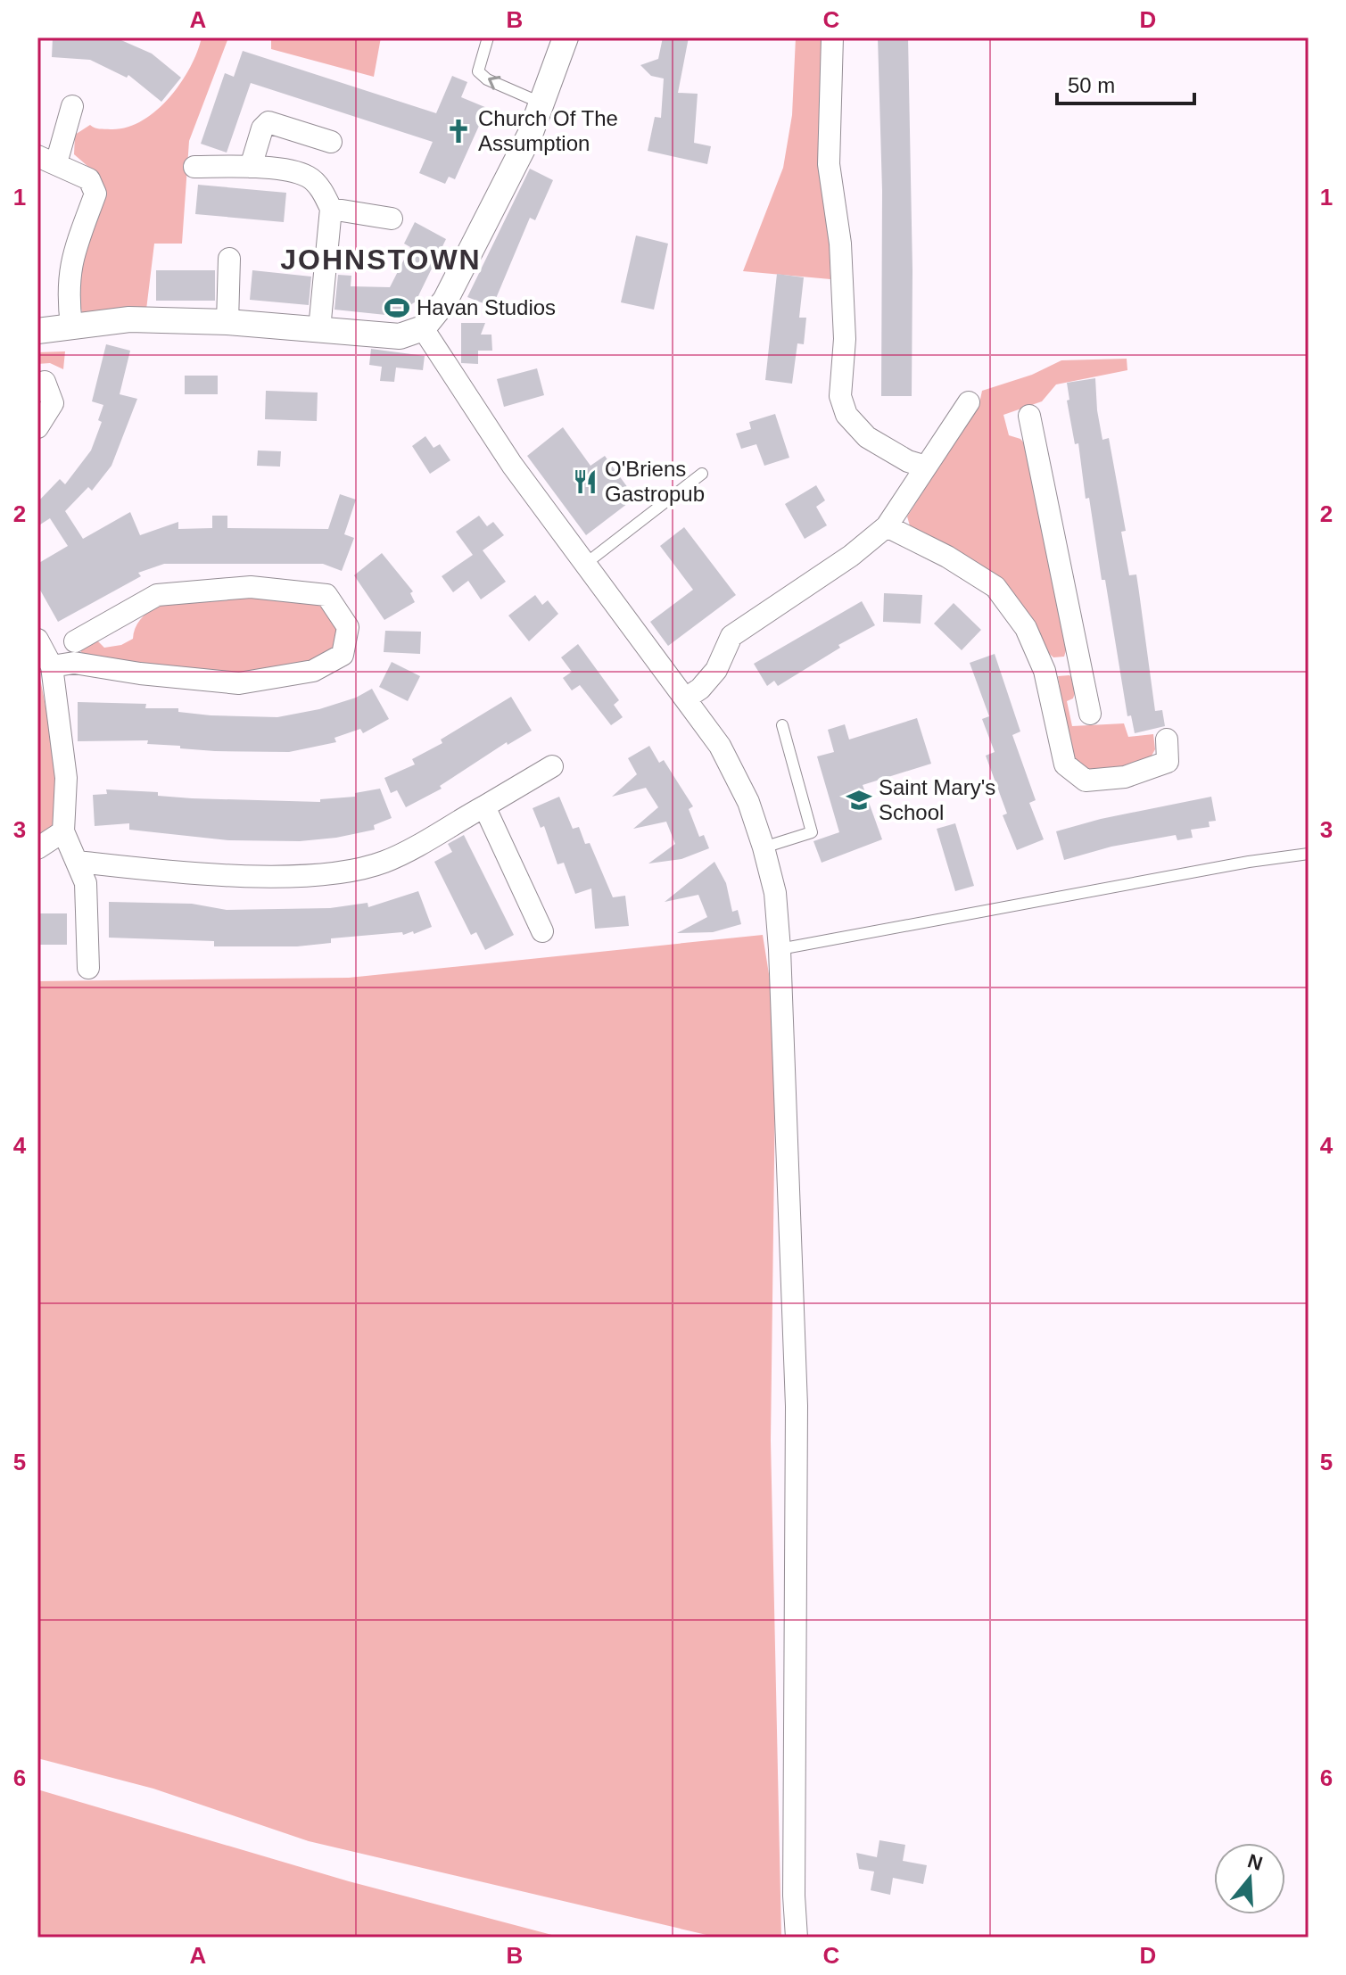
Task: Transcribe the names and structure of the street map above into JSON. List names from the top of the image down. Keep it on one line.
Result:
{"districts":["JOHNSTOWN"],"places":{"church":["Church Of The Assumption"],"sports":["Havan Studios"],"restaurant":["O'Briens Gastropub"],"school or university":["Saint Mary's School"]},"scale_bar":"50 m","north":"top","grid":{"columns":["A","B","C","D"],"rows":["1","2","3","4","5","6"]}}
